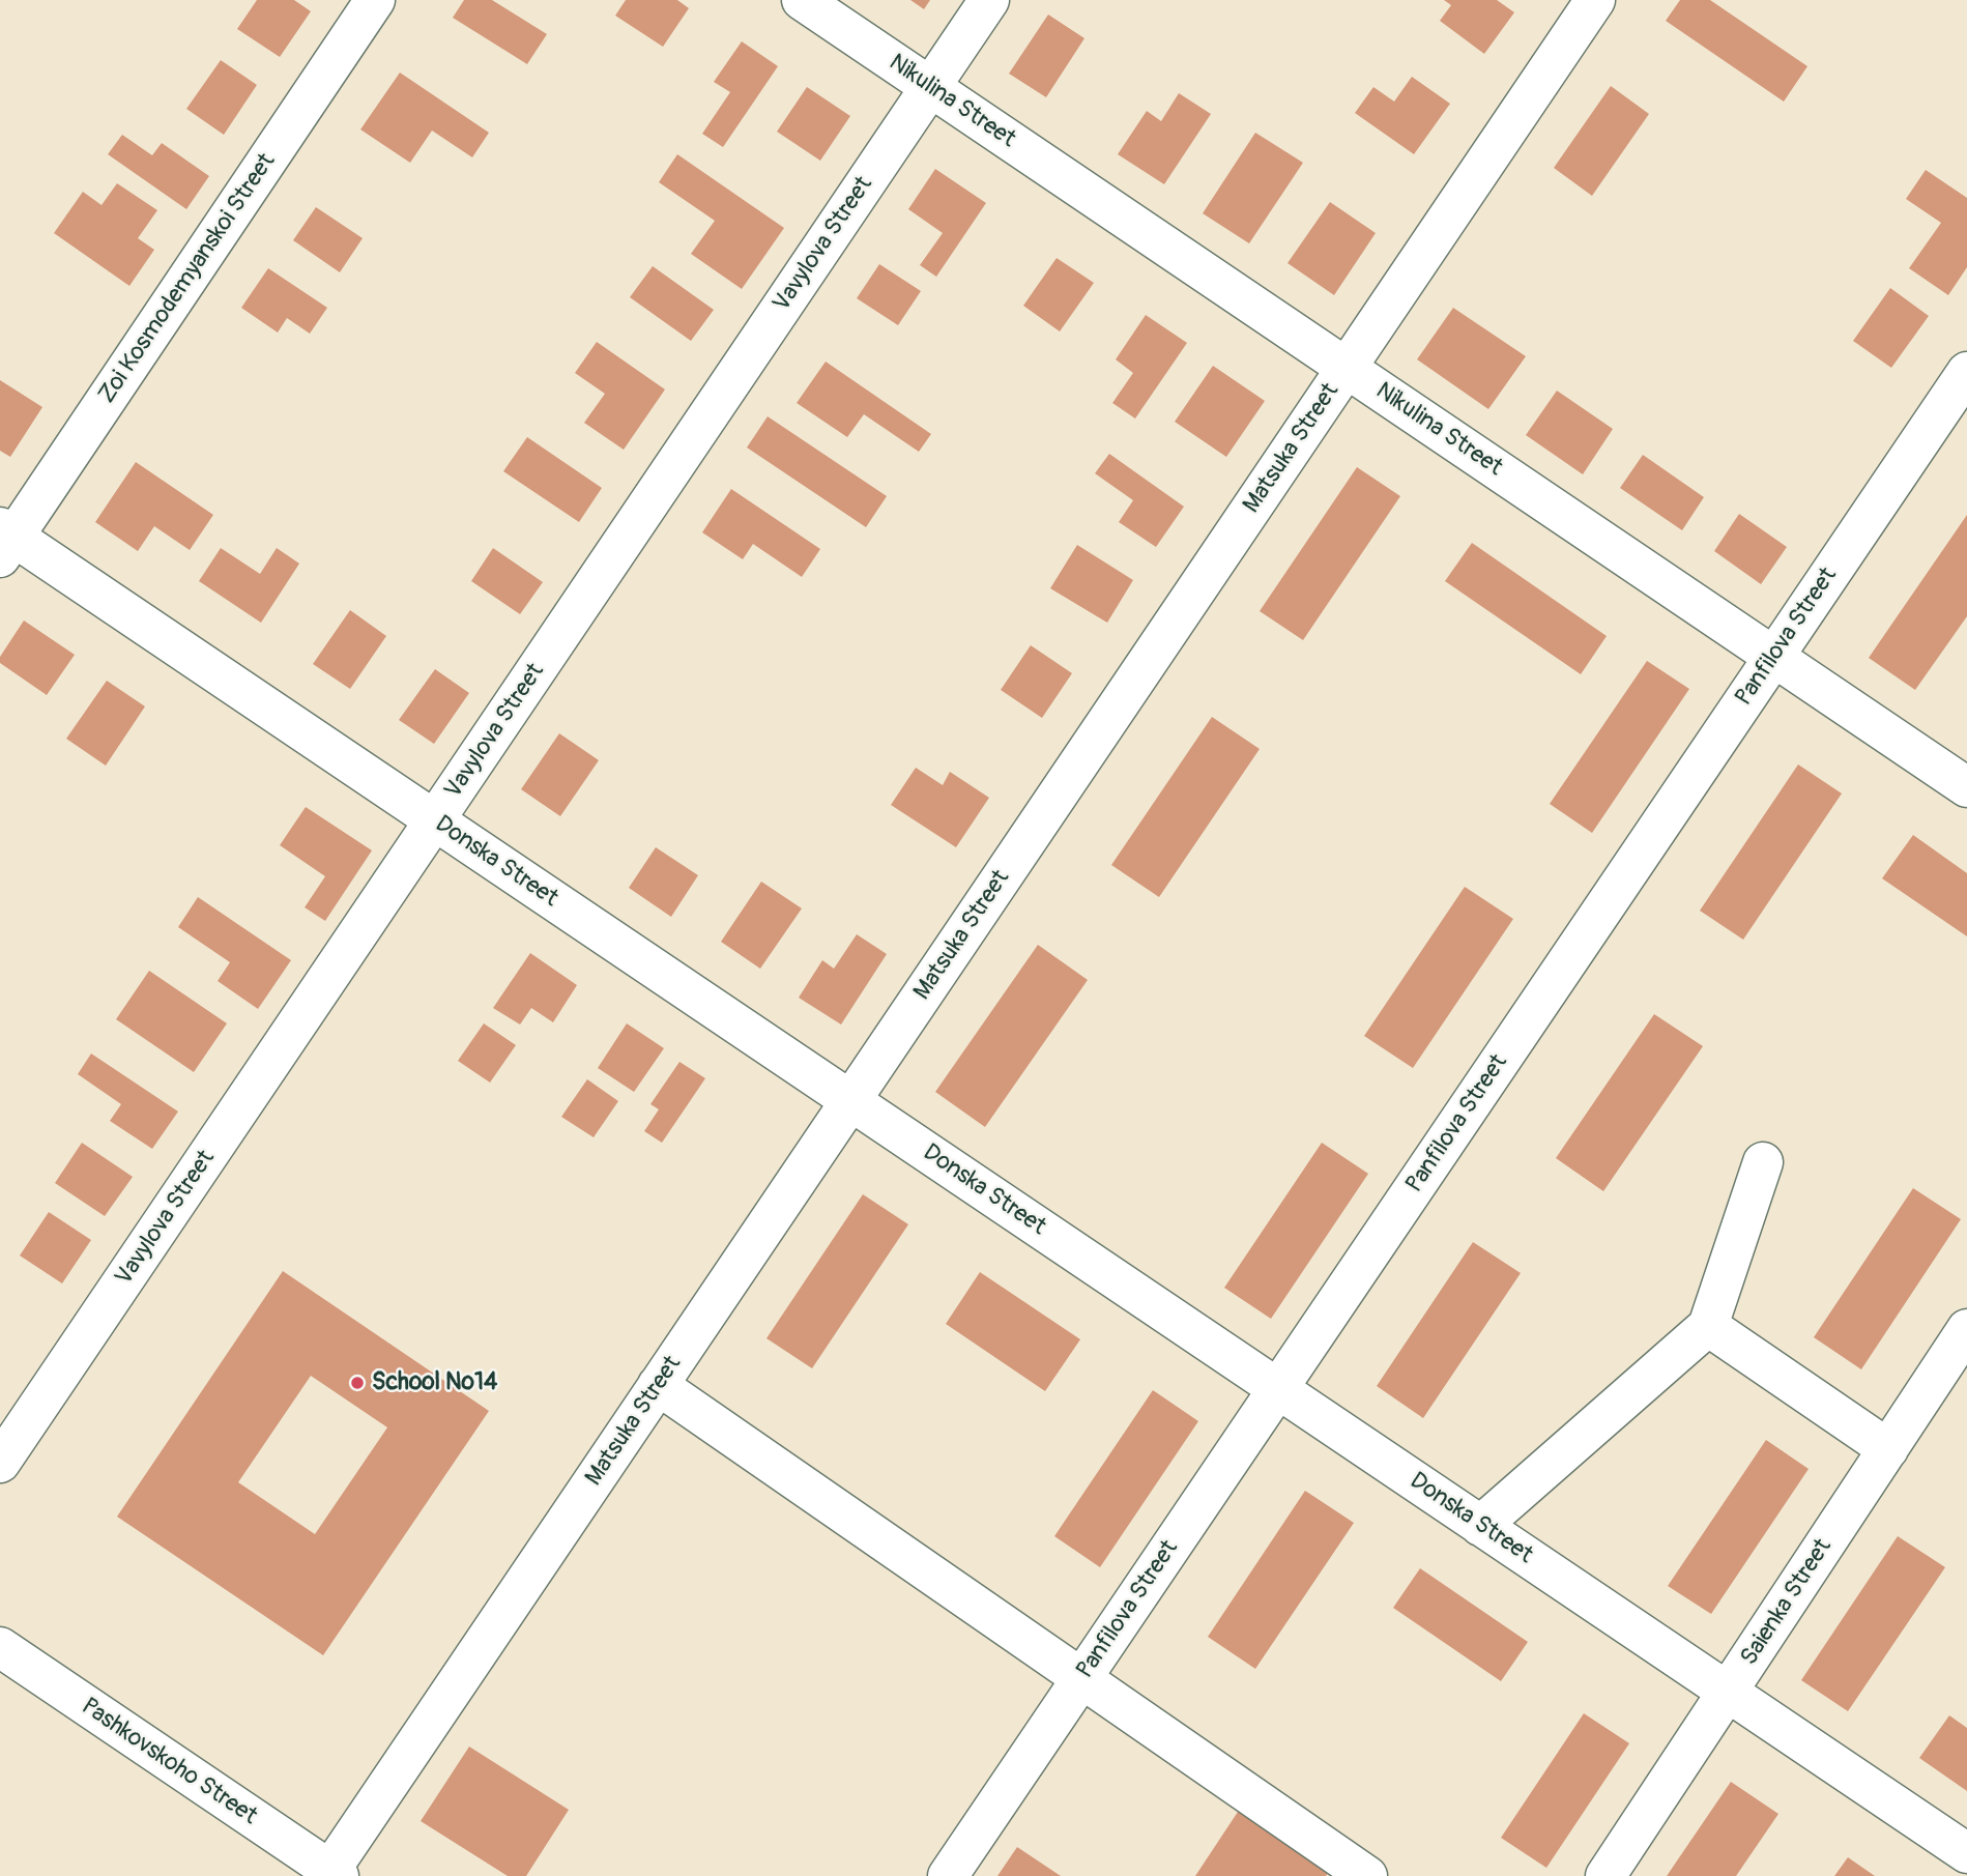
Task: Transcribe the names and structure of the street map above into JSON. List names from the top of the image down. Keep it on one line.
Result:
{"streets":{"street":["Nikulina Street","Vavylova Street","Zoi Kosmodemyanskoi Street","Matsuka Street","Panfilova Street","Donska Street","Saienka Street","Pashkovskoho Street"]},"crossings":[["Nikulina Street","Vavylova Street"],["Nikulina Street","Matsuka Street"],["Nikulina Street","Panfilova Street"],["Vavylova Street","Donska Street"],["Zoi Kosmodemyanskoi Street","Donska Street"],["Matsuka Street","Donska Street"],["Matsuka Street","Pashkovskoho Street"],["Panfilova Street","Donska Street"],["Donska Street","Saienka Street"]],"places":["School №14"]}
